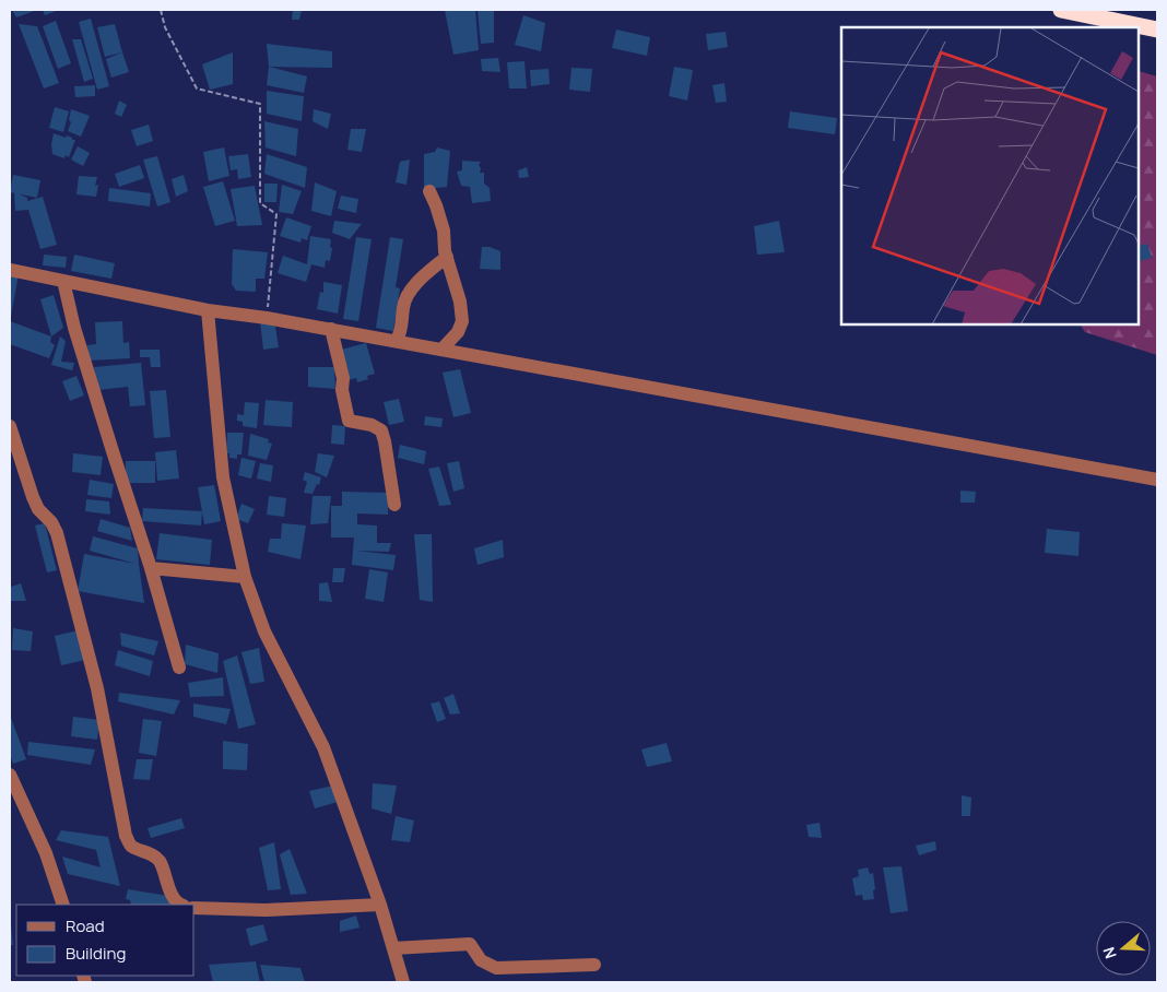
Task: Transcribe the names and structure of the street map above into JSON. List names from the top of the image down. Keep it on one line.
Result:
{"legend":["Road","Building"],"north":"left"}
